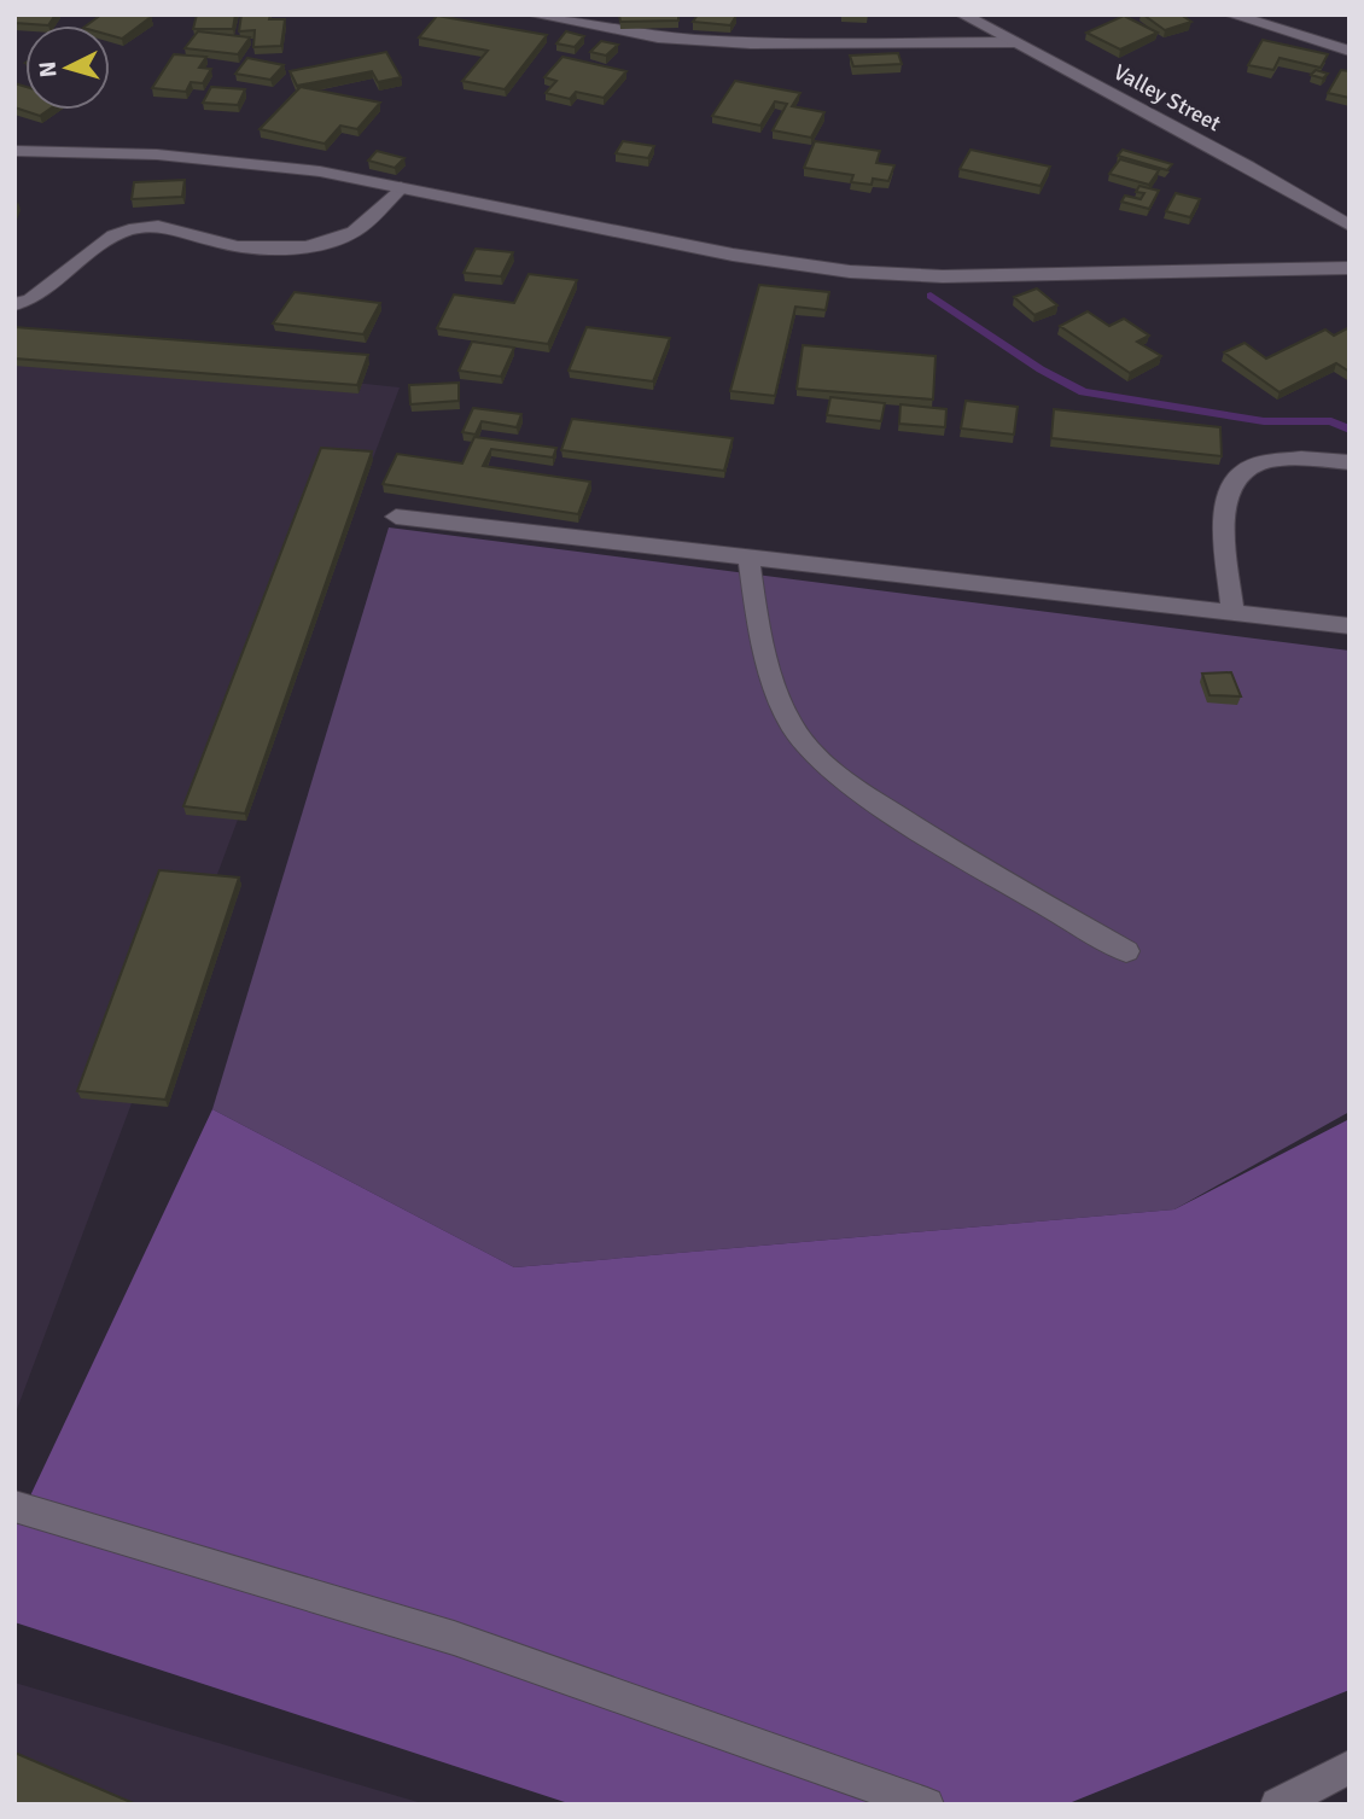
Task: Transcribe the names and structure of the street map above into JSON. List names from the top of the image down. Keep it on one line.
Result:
{"streets":{"street":["Valley Street"]},"north":"left"}
